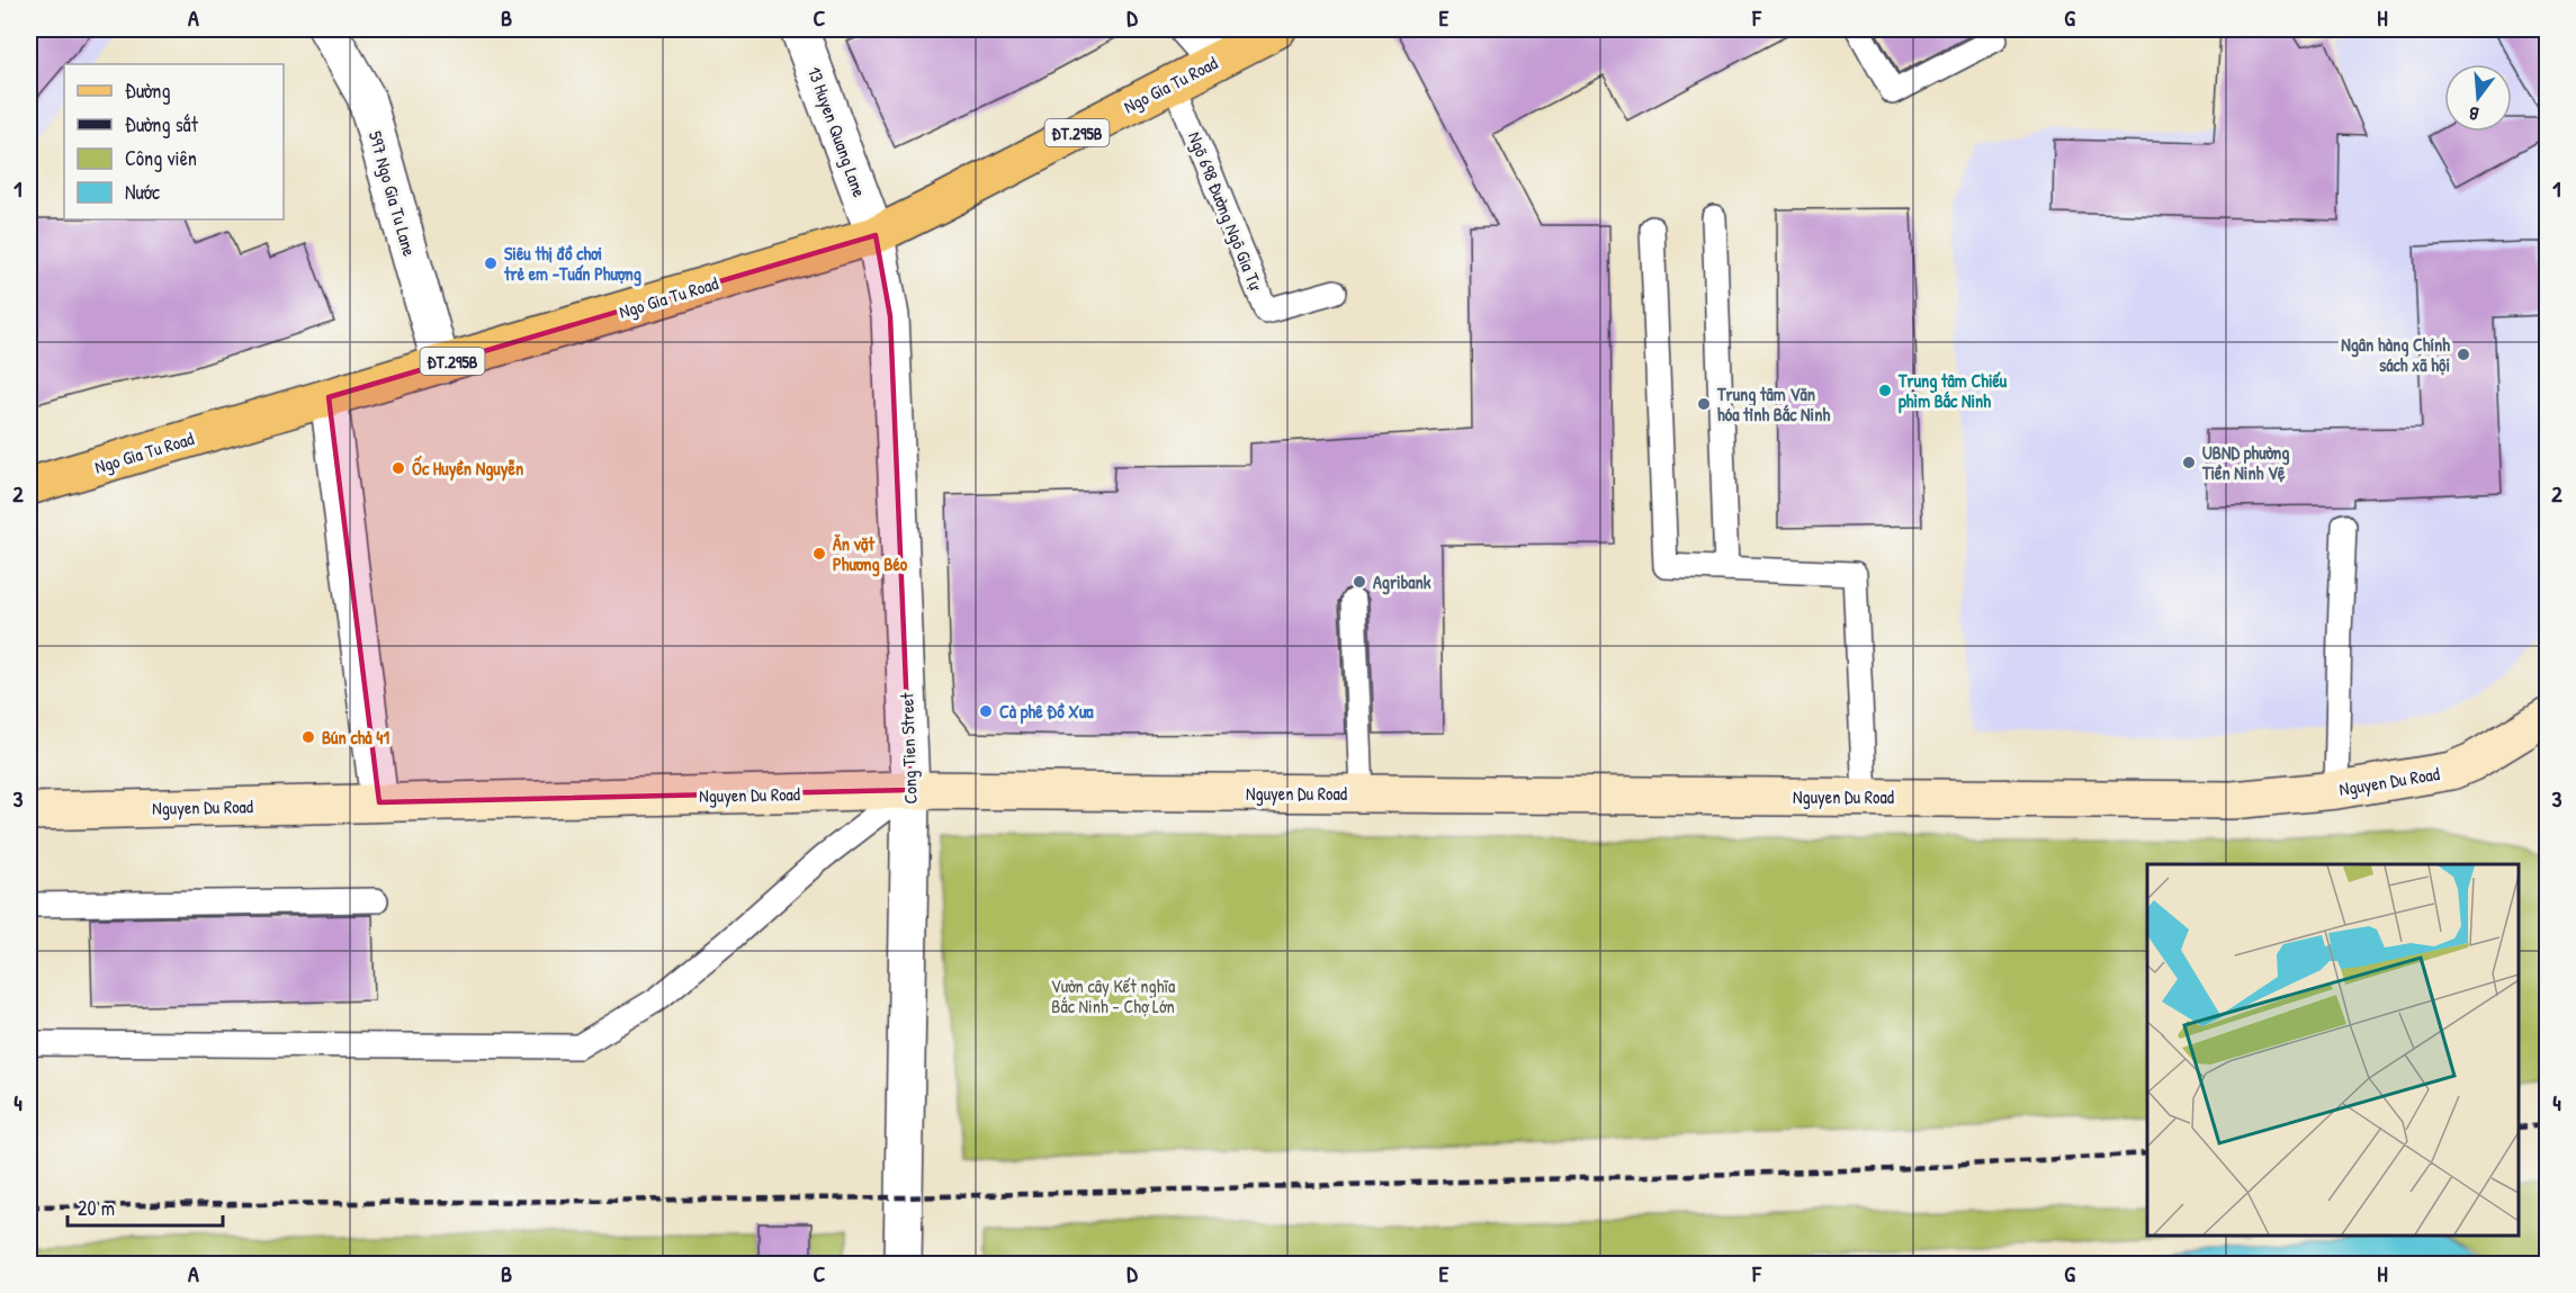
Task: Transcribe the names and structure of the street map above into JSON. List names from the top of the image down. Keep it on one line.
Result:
{"streets":{"main road":["Ngo Gia Tu Road","ĐT.295B","Nguyen Du Road"],"street":["13 Huyen Quang Lane","597 Ngo Gia Tu Lane","Cong Tien Street"],"lane":["Ngõ 698 Đường Ngô Gia Tự"]},"crossings":[["Ngo Gia Tu Road","13 Huyen Quang Lane"],["Ngo Gia Tu Road","597 Ngo Gia Tu Lane"],["Ngo Gia Tu Road","Ngõ 698 Đường Ngô Gia Tự"],["Ngo Gia Tu Road","Cong Tien Street"],["13 Huyen Quang Lane","Cong Tien Street"],["Cong Tien Street","Nguyen Du Road"]],"parks":["Vườn cây Kết nghĩa Bắc Ninh - Chợ Lớn"],"places":["Siêu thị đồ chơi trẻ em -Tuấn Phượng","Ngân hàng Chính sách xã hội","Trung tâm Chiếu phim Bắc Ninh","Trung tâm Văn hóa tỉnh Bắc Ninh","UBND phường Tiền Ninh Vệ","Ốc Huyền Nguyễn","Ăn vặt Phương Béo","Agribank","Cà phê Đồ Xưa","Bún chả 41"],"legend":["Đường","Đường sắt","Công viên","Nước"],"scale_bar":"20 m","north":"bottom","grid":{"columns":["A","B","C","D","E","F","G","H"],"rows":["1","2","3","4"]}}
